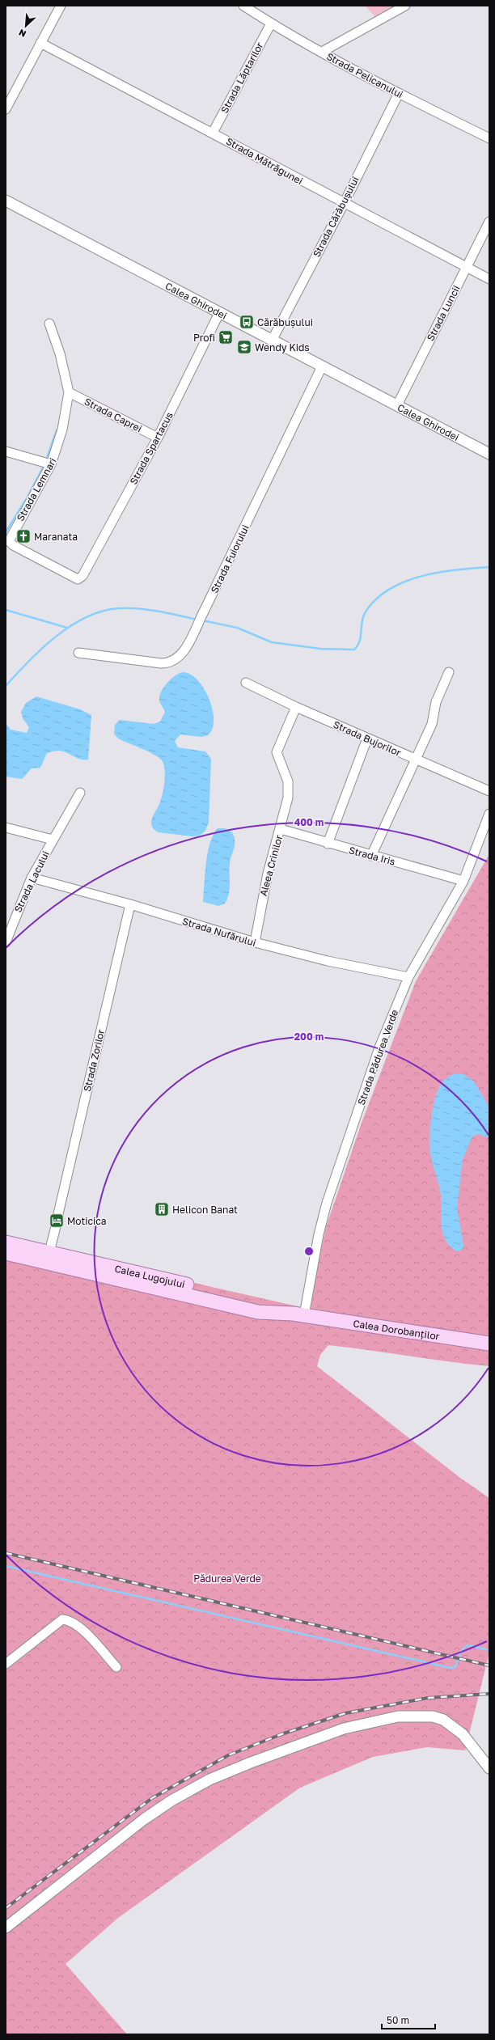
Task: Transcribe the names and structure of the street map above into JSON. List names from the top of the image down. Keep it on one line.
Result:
{"streets":{"main road":["Calea Lugojului","Calea Dorobanților"],"street":["Strada Pelicanului","Strada Lăptarilor","Strada Mătrăgunei","Strada Cărăbușului","Calea Ghirodei","Strada Luncii","Strada Caprei","Strada Spartacus","Strada Lemnari","Strada Fuiorului","Strada Bujorilor","Strada Iris","Aleea Crinilor","Strada Lacului","Strada Nufărului","Strada Pădurea Verde","Strada Zorilor"]},"crossings":[["Strada Pelicanului","Strada Lăptarilor"],["Strada Pelicanului","Strada Cărăbușului"],["Strada Lăptarilor","Strada Mătrăgunei"],["Strada Mătrăgunei","Strada Cărăbușului"],["Strada Mătrăgunei","Strada Luncii"],["Strada Cărăbușului","Calea Ghirodei"],["Calea Ghirodei","Strada Luncii"],["Calea Ghirodei","Strada Spartacus"],["Calea Ghirodei","Strada Fuiorului"],["Strada Caprei","Strada Spartacus"],["Strada Caprei","Strada Lemnari"],["Strada Spartacus","Strada Lemnari"],["Strada Bujorilor","Aleea Crinilor"],["Strada Iris","Aleea Crinilor"],["Strada Iris","Strada Pădurea Verde"],["Aleea Crinilor","Strada Nufărului"],["Strada Lacului","Strada Nufărului"],["Strada Nufărului","Strada Pădurea Verde"],["Strada Nufărului","Strada Zorilor"],["Strada Pădurea Verde","Calea Lugojului"],["Strada Pădurea Verde","Calea Dorobanților"],["Strada Zorilor","Calea Lugojului"],["Calea Lugojului","Calea Dorobanților"]],"parks":["Pădurea Verde"],"places":{"bus stop":["Cărăbușului"],"supermarket":["Profi"],"school or university":["Wendy Kids"],"church":["Maranata"],"building":["Helicon Banat"],"hotel":["Moticica"]},"scale_bar":"50 m","north":"bottom left","rings":["400 m","200 m"]}
